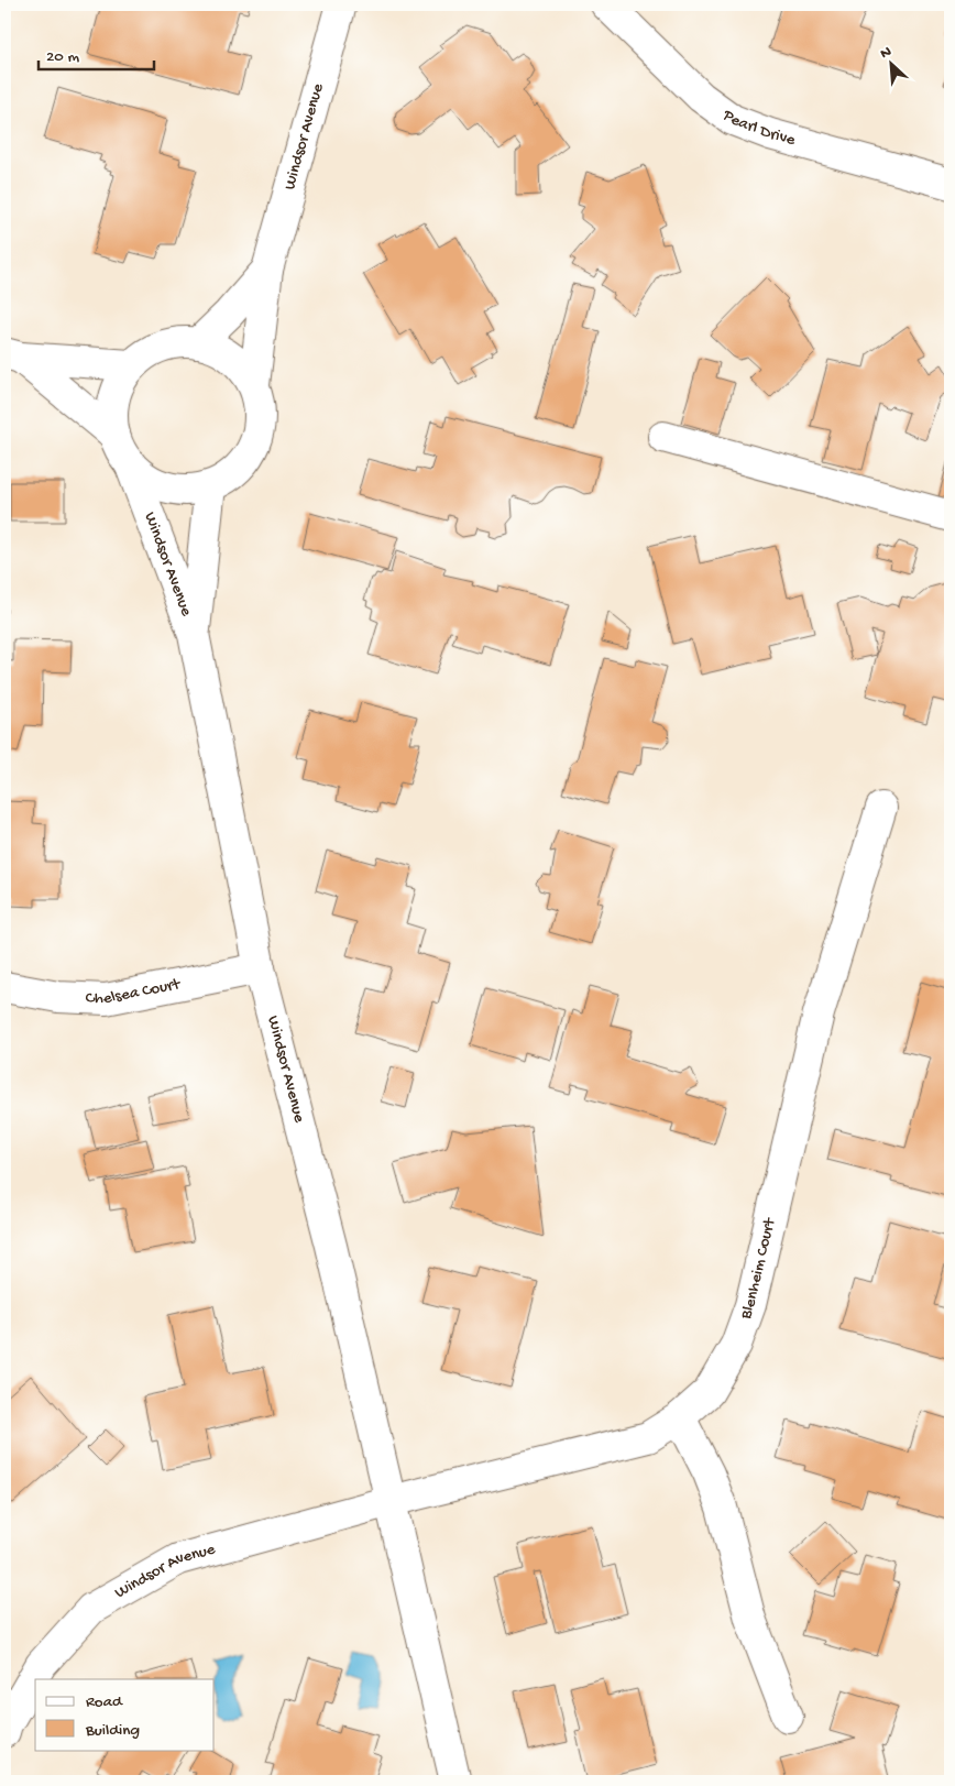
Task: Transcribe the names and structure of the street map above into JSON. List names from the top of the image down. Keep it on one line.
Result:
{"streets":{"street":["Pearl Drive","Windsor Avenue","Chelsea Court","Blenheim Court"]},"crossings":[["Windsor Avenue","Chelsea Court"],["Windsor Avenue","Blenheim Court"]],"legend":["Road","Building"],"scale_bar":"20 m","north":"top left"}
